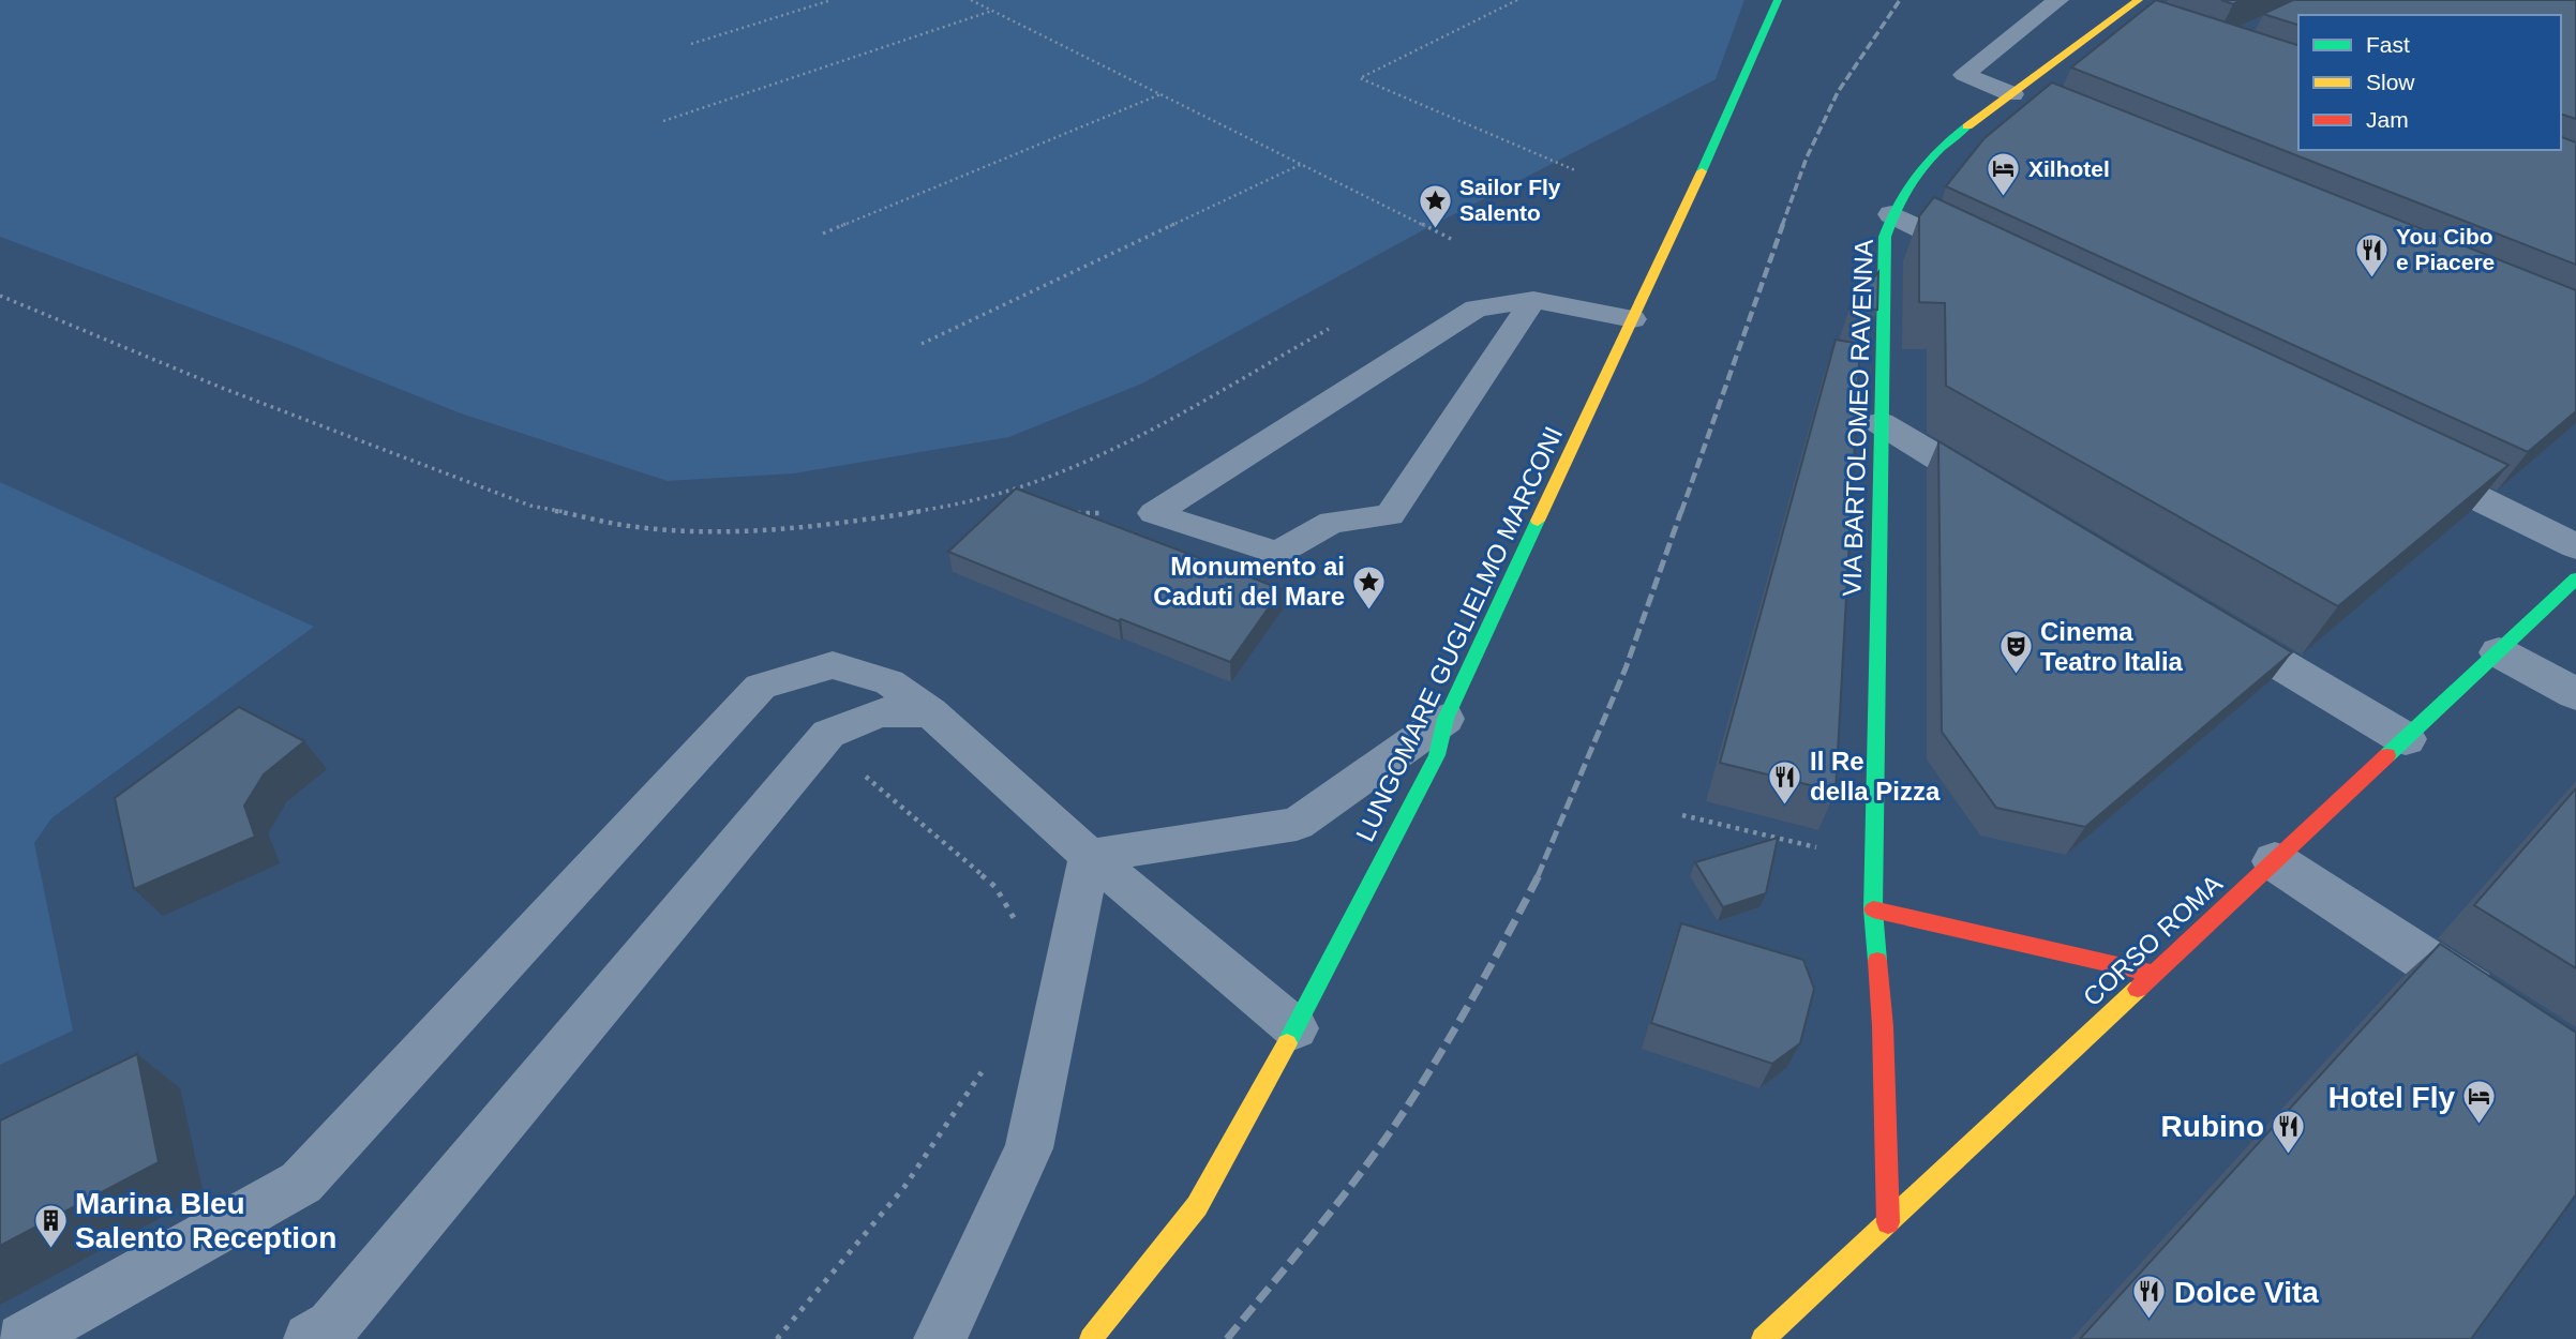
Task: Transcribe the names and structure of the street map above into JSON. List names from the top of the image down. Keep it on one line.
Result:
{"streets":{"street":["VIA BARTOLOMEO RAVENNA","LUNGOMARE GUGLIELMO MARCONI","CORSO ROMA"]},"crossings":[["VIA BARTOLOMEO RAVENNA","CORSO ROMA"]],"places":{"hotel":["Xilhotel","Hotel Fly"],"place":["Sailor Fly Salento","Monumento ai Caduti del Mare"],"restaurant":["You Cibo e Piacere","Il Re della Pizza","Rubino","Dolce Vita"],"theatre":["Cinema Teatro Italia"],"building":["Marina Bleu Salento Reception"]},"legend":["Fast","Slow","Jam"]}
